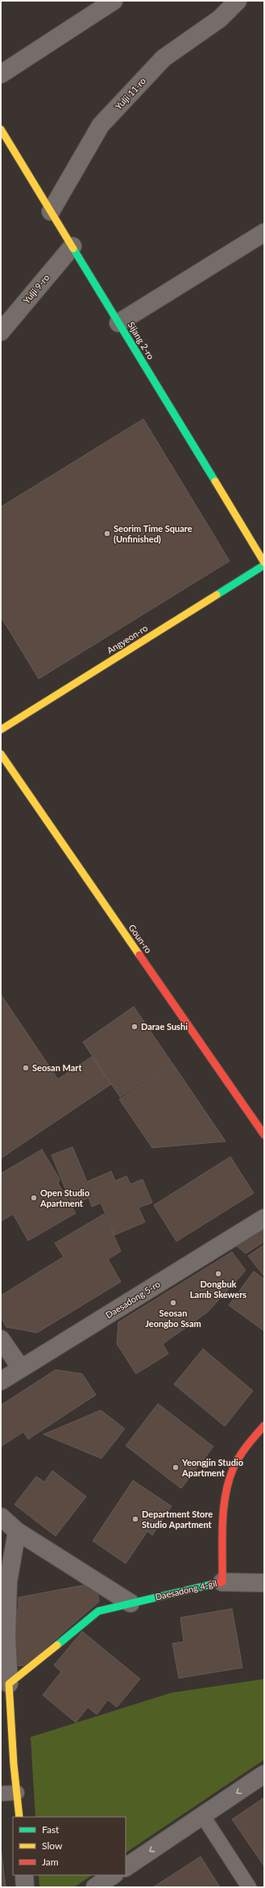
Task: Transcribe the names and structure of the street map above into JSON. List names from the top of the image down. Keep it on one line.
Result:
{"streets":{"street":["Yulji 11-ro","Yulji 9-ro","Sijang 2-ro","Angyeon-ro","Goun-ro","Daesadong 5-ro","Daesadong 4-gil"]},"crossings":[["Yulji 11-ro","Sijang 2-ro"],["Yulji 9-ro","Sijang 2-ro"]],"places":["Seorim Time Square (Unfinished)","Darae Sushi","Seosan Mart","Open Studio Apartment","Dongbuk Lamb Skewers","Seosan Jeongbo Ssam","Yeongjin Studio Apartment","Department Store Studio Apartment"],"legend":["Fast","Slow","Jam"]}
